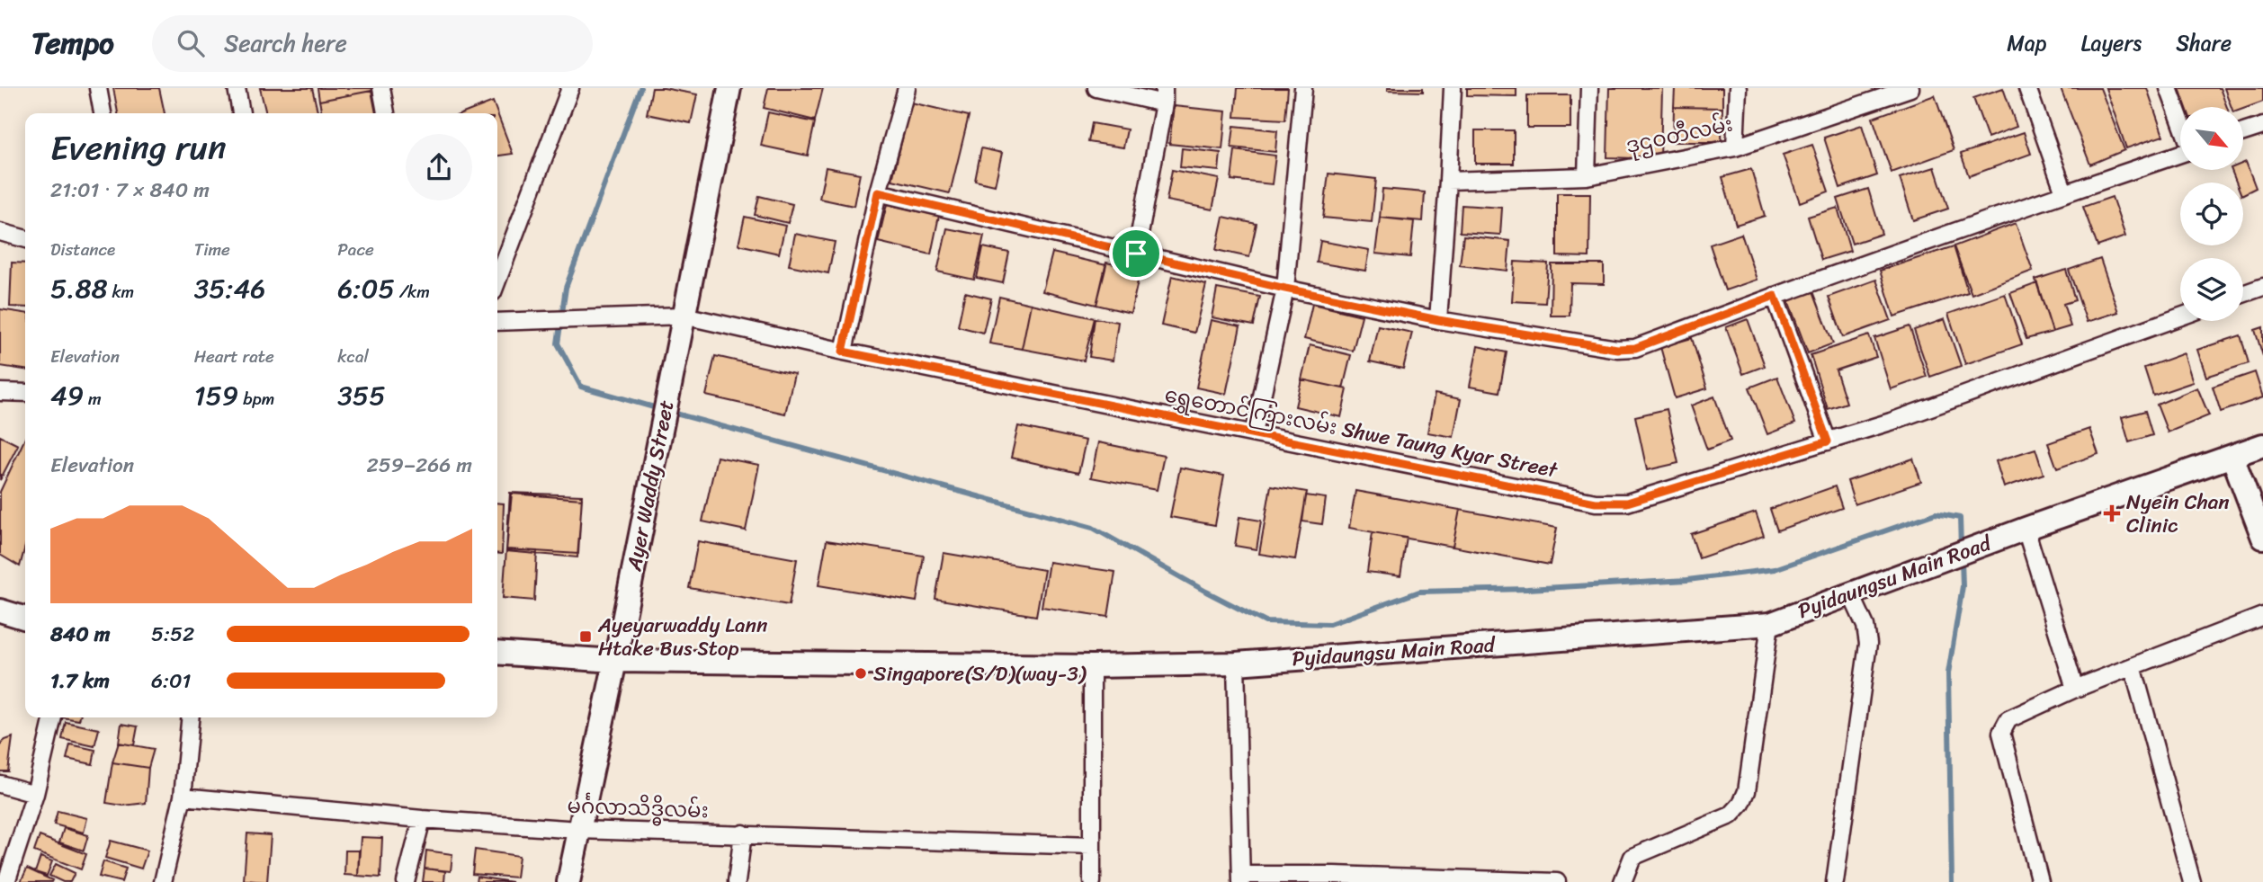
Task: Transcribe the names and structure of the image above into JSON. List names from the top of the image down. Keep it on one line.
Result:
{"streets":{"main road":["Ayer Waddy Street","Pyidaungsu Main Road"],"street":["ဒုဌဝတီလမ်း","ရွှေတောင်ကြားလမ်း Shwe Taung Kyar Street","မင်္ဂလာသိဒ္ဓိလမ်း"]},"crossings":[["ရွှေတောင်ကြားလမ်း Shwe Taung Kyar Street","Ayer Waddy Street"],["Ayer Waddy Street","Pyidaungsu Main Road"],["Ayer Waddy Street","မင်္ဂလာသိဒ္ဓိလမ်း"]],"places":{"health":["Nyein Chan Clinic"],"transit":["Ayeyarwaddy Lann Htake Bus Stop"],"other":["Singapore(S/D)(way-3)"]},"north":"bottom right","page":{"header":"Tempo","search":"Search here","nav":["Map","Layers","Share"],"heading":["Evening run","21:01 · 7 × 840 m"],"stats":[["Distance","5.88 km"],["Time","35:46"],["Pace","6:05 /km"],["Elevation","49 m"],["Heart rate","159 bpm"],["kcal","355"]],"chart":["Elevation","259–266 m"],"list":[{"name":"840 m","note":"5:52"},{"name":"1.7 km","note":"6:01"}]}}
